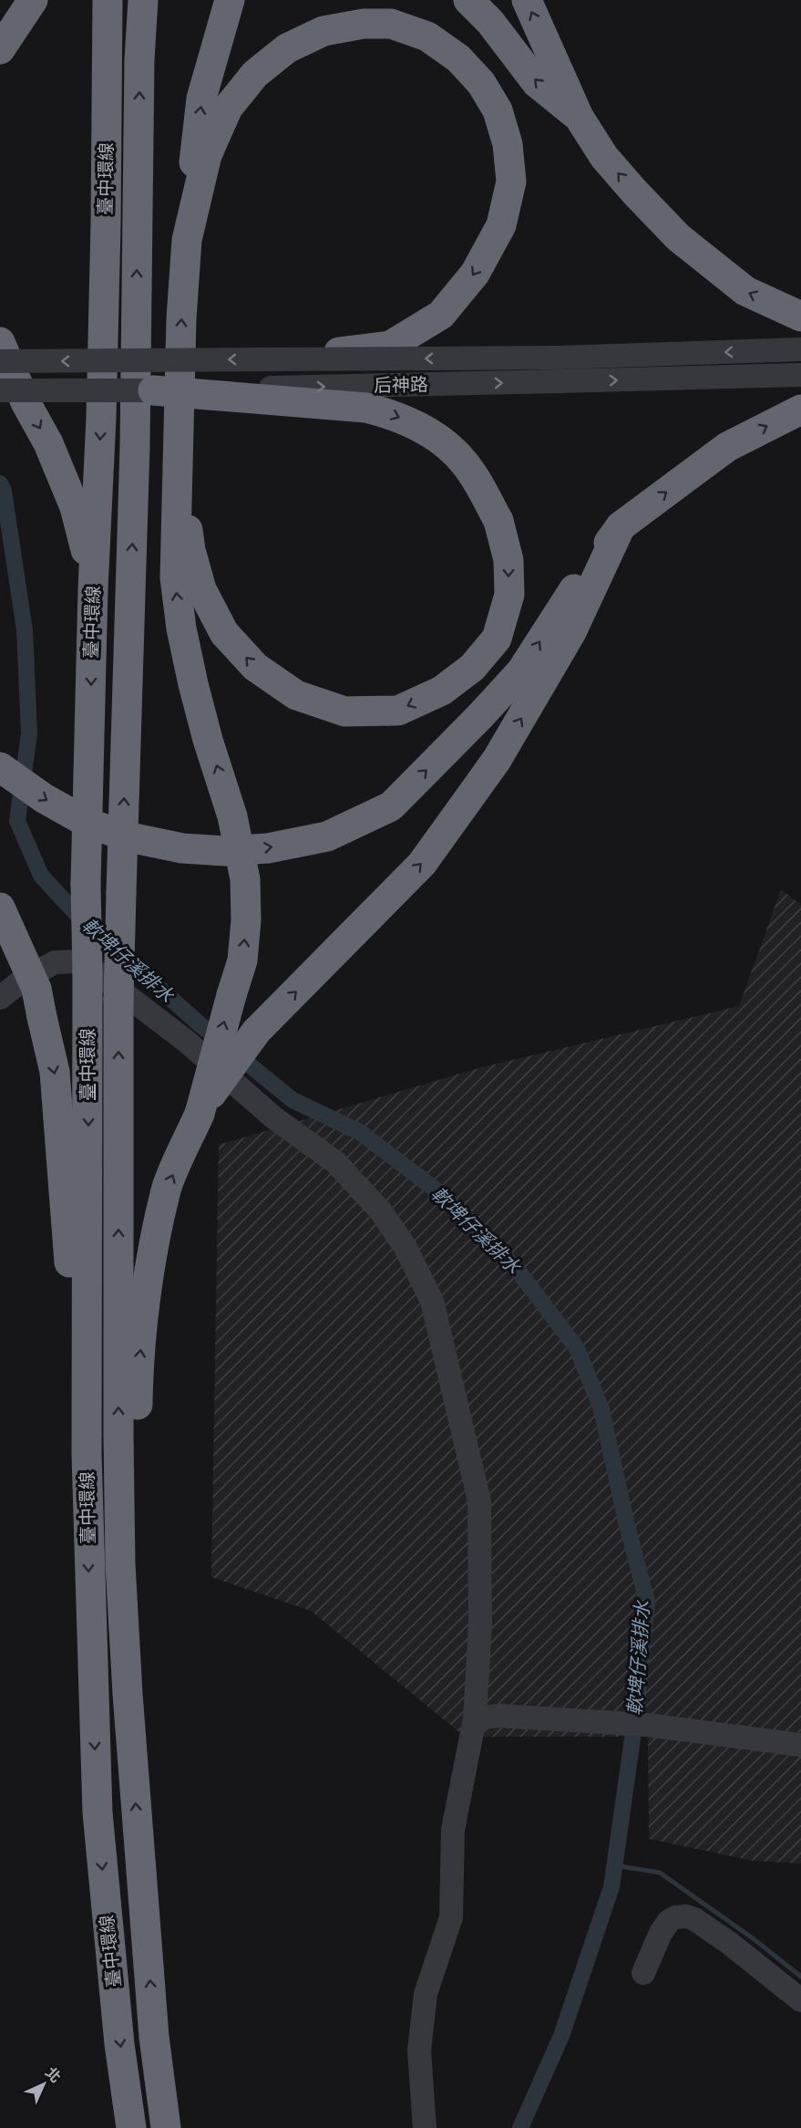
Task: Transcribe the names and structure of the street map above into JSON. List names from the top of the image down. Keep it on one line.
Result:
{"streets":{"highway":["臺中環線"],"street":["后神路"]},"water":["軟埤仔溪排水"],"north":"top right"}
